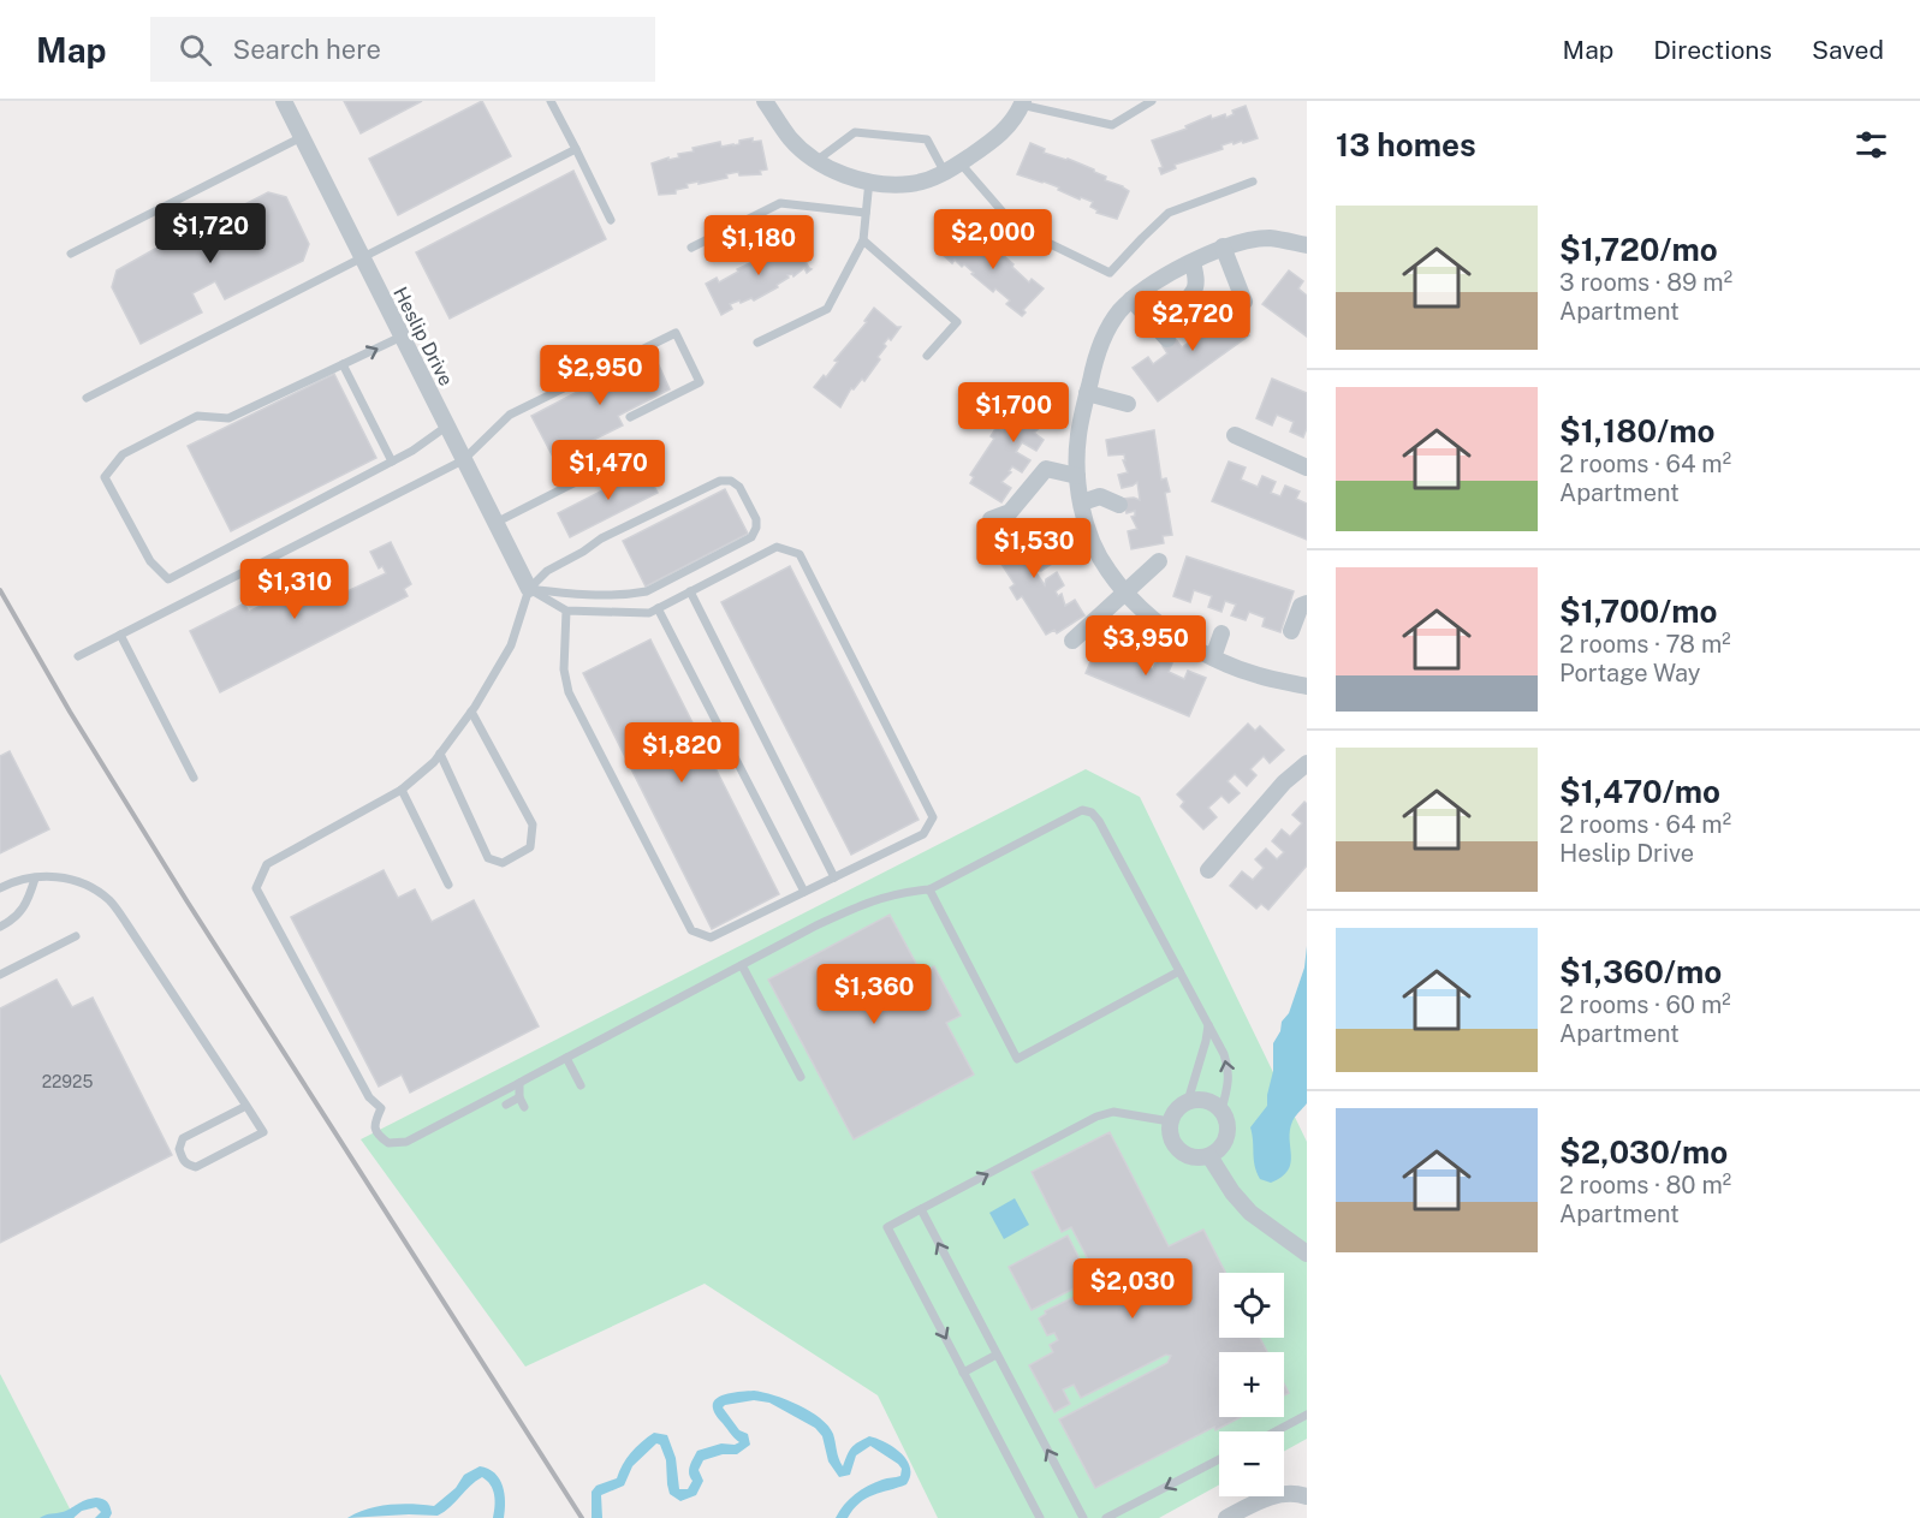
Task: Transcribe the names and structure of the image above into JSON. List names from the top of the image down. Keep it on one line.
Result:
{"streets":{"street":["Heslip Drive"]},"house_numbers":["22925"],"page":{"header":"Map","search":"Search here","nav":["Map","Directions","Saved"],"heading":"13 homes","list":[{"name":"$1,720/mo","note":"3 rooms · 89 m² · Apartment"},{"name":"$1,180/mo","note":"2 rooms · 64 m² · Apartment"},{"name":"$1,700/mo","note":"2 rooms · 78 m² · Portage Way"},{"name":"$1,470/mo","note":"2 rooms · 64 m² · Heslip Drive"},{"name":"$1,360/mo","note":"2 rooms · 60 m² · Apartment"},{"name":"$2,030/mo","note":"2 rooms · 80 m² · Apartment"}],"price":["$1,720","$2,000","$1,180","$2,720","$2,950","$1,700","$1,470","$1,530","$1,310","$3,950","$1,820","$1,360","$2,030"],"map_buttons":["+","−"]}}
